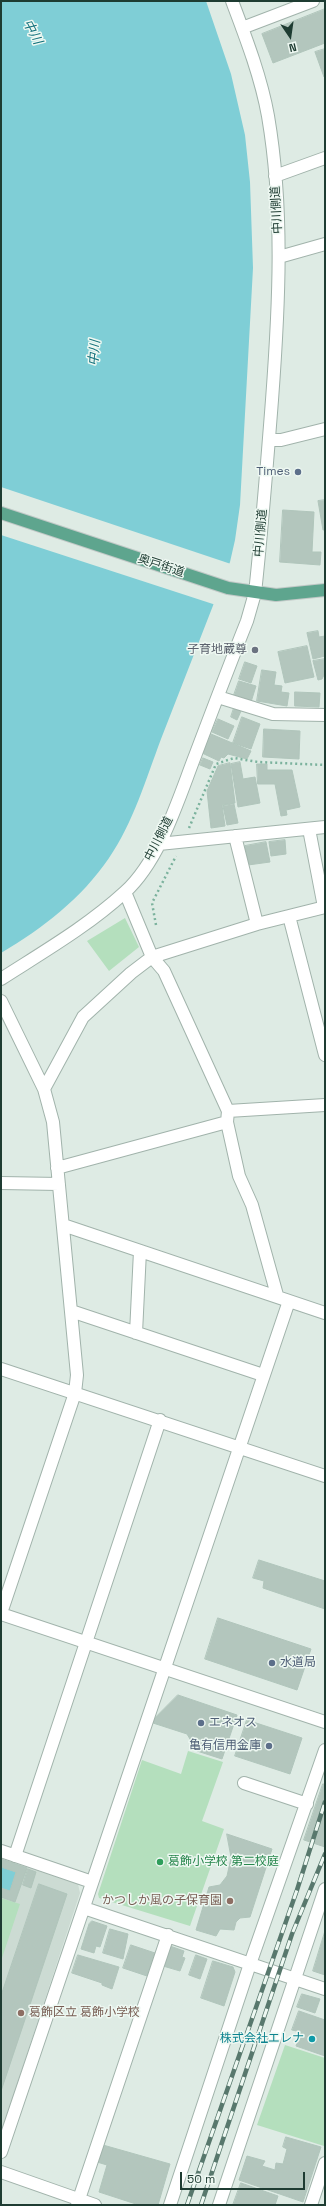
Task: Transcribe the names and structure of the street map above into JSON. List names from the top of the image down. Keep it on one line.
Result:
{"streets":{"main road":["奥戸街道"],"street":["中川側道"]},"crossings":[["中川側道","奥戸街道"]],"water":["中川"],"places":["Times","子育地蔵尊","水道局","エネオス","亀有信用金庫","葛飾小学校 第二校庭","かつしか風の子保育園","葛飾区立 葛飾小学校","株式会社エレナ"],"scale_bar":"50 m","north":"bottom"}
